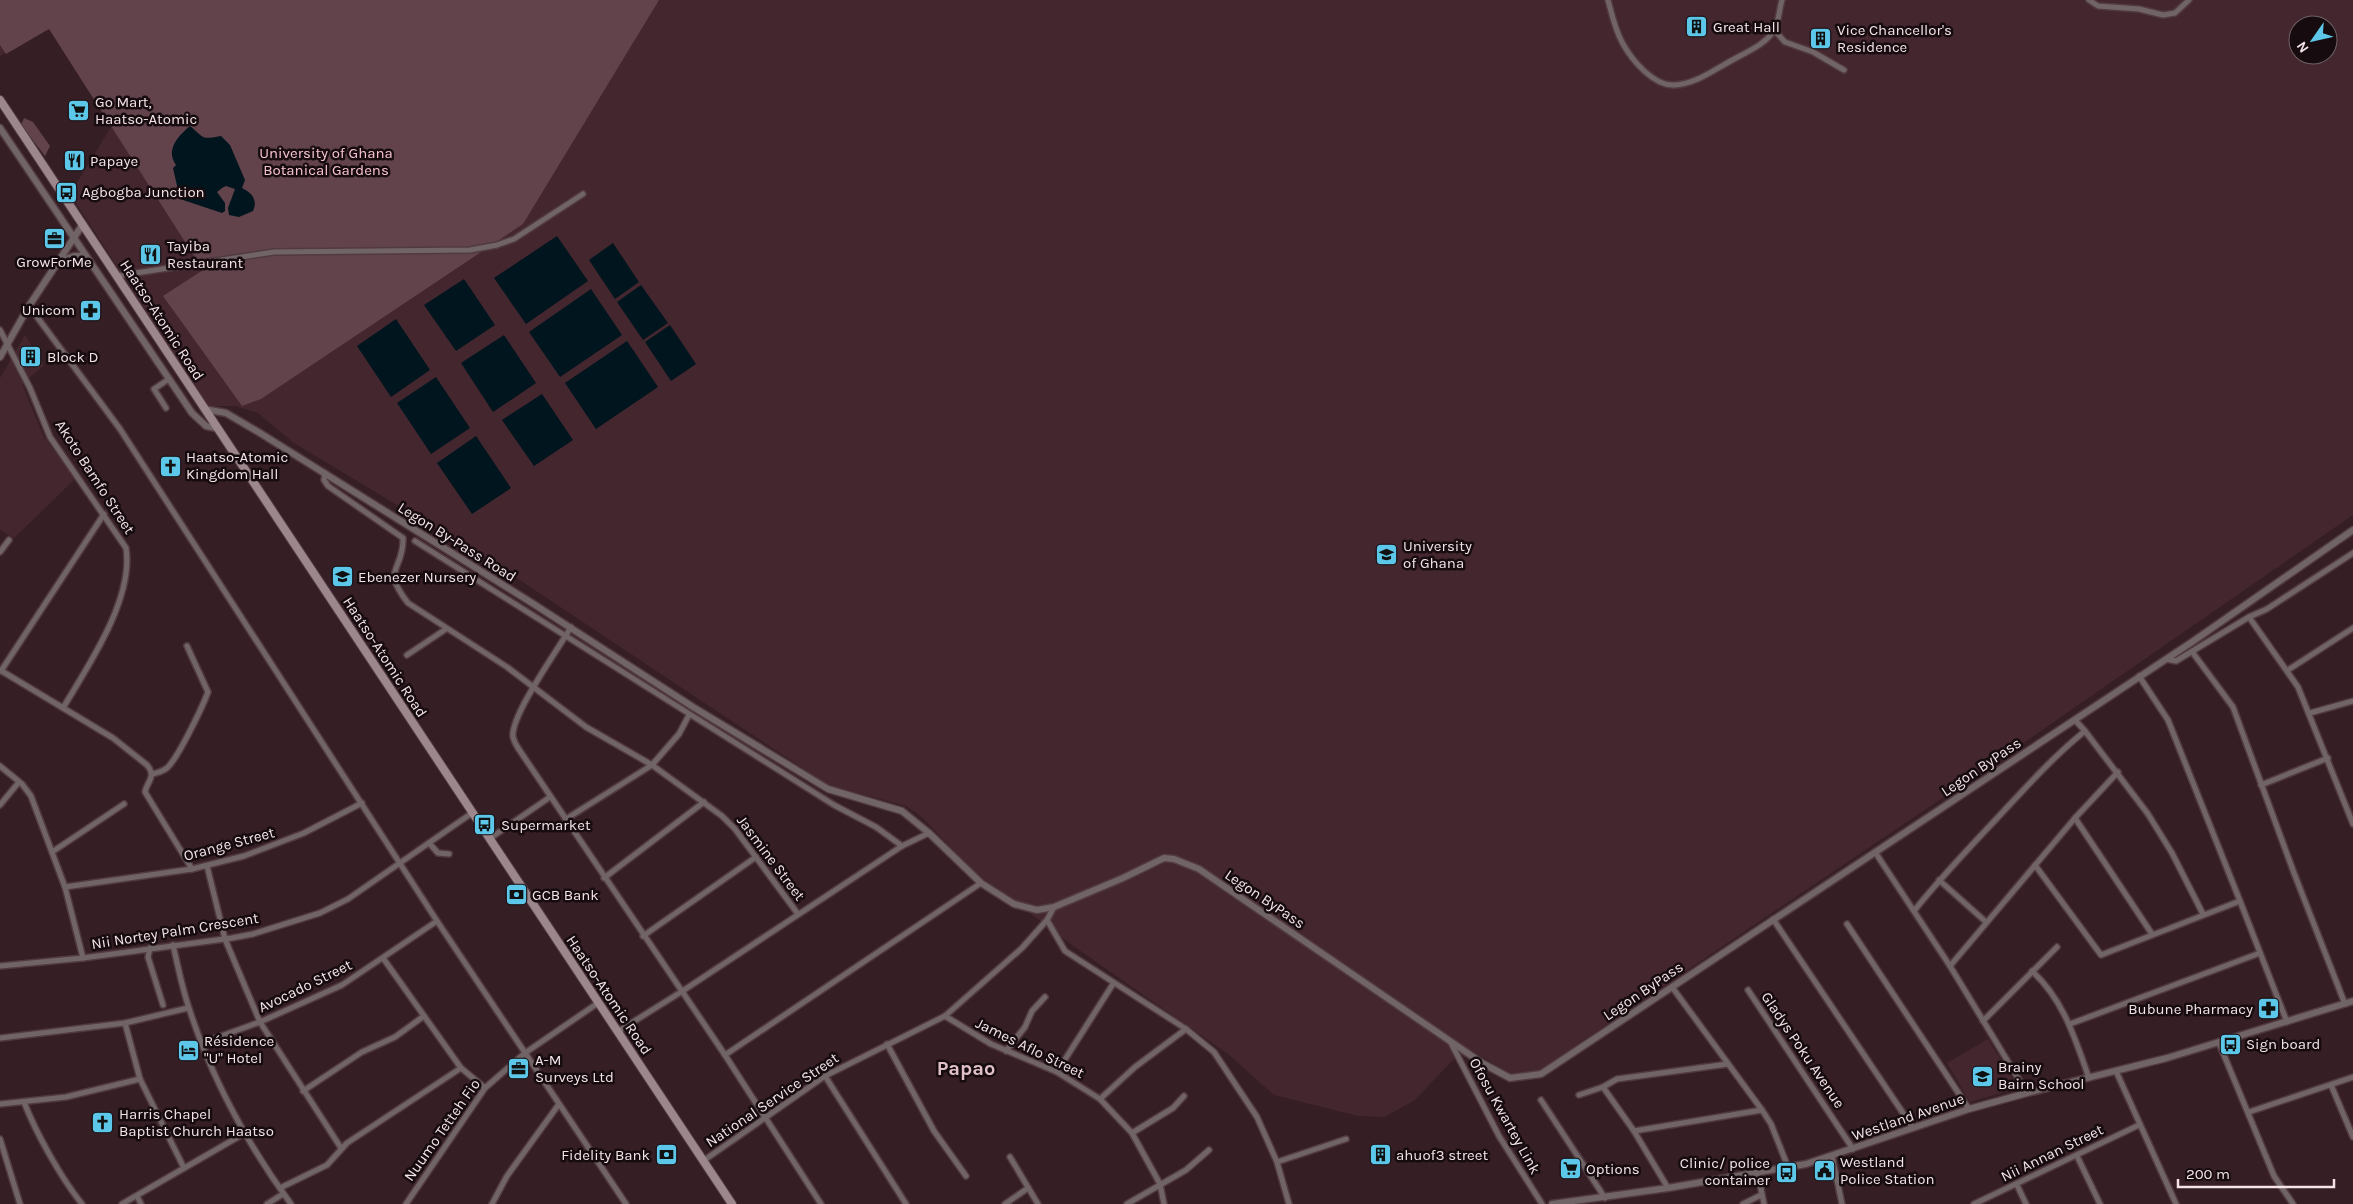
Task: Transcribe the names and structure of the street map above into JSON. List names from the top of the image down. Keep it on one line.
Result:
{"streets":{"main road":["Haatso-Atomic Road"],"street":["Akoto Bamfo Street","Legon By-Pass Road","Legon ByPass","Orange Street","Jasmine Street","Nii Nortey Palm Crescent","Avocado Street","James Aflo Street","Gladys Poku Avenue","National Service Street","Ofosu Kwartey Link","Westland Avenue","Nuumo Tetteh Fio","Nii Annan Street"]},"crossings":[["Haatso-Atomic Road","Legon By-Pass Road"],["Haatso-Atomic Road","Nii Nortey Palm Crescent"],["Haatso-Atomic Road","National Service Street"],["Haatso-Atomic Road","Nuumo Tetteh Fio"],["Legon By-Pass Road","Legon ByPass"],["Legon By-Pass Road","Jasmine Street"],["Legon ByPass","National Service Street"],["Legon ByPass","Ofosu Kwartey Link"],["James Aflo Street","National Service Street"],["Gladys Poku Avenue","Westland Avenue"]],"districts":["Papao"],"parks":["University of Ghana Botanical Gardens"],"places":{"building":["Great Hall","Vice Chancellor's Residence","Block D","ahuof3 street"],"supermarket":["Go Mart, Haatso-Atomic","Options"],"restaurant":["Papaye","Tayiba Restaurant"],"bus stop":["Agbogba Junction","Supermarket","Sign board","Clinic/ police container"],"office":["GrowForMe","A-M Surveys Ltd"],"pharmacy":["Unicom","Bubune Pharmacy"],"church":["Haatso-Atomic Kingdom Hall","Harris Chapel Baptist Church Haatso"],"school or university":["University of Ghana","Ebenezer Nursery","Brainy Bairn School"],"bank":["GCB Bank","Fidelity Bank"],"hotel":["Résidence \"U\" Hotel"],"public building":["Westland Police Station"]},"scale_bar":"200 m","north":"bottom left"}
